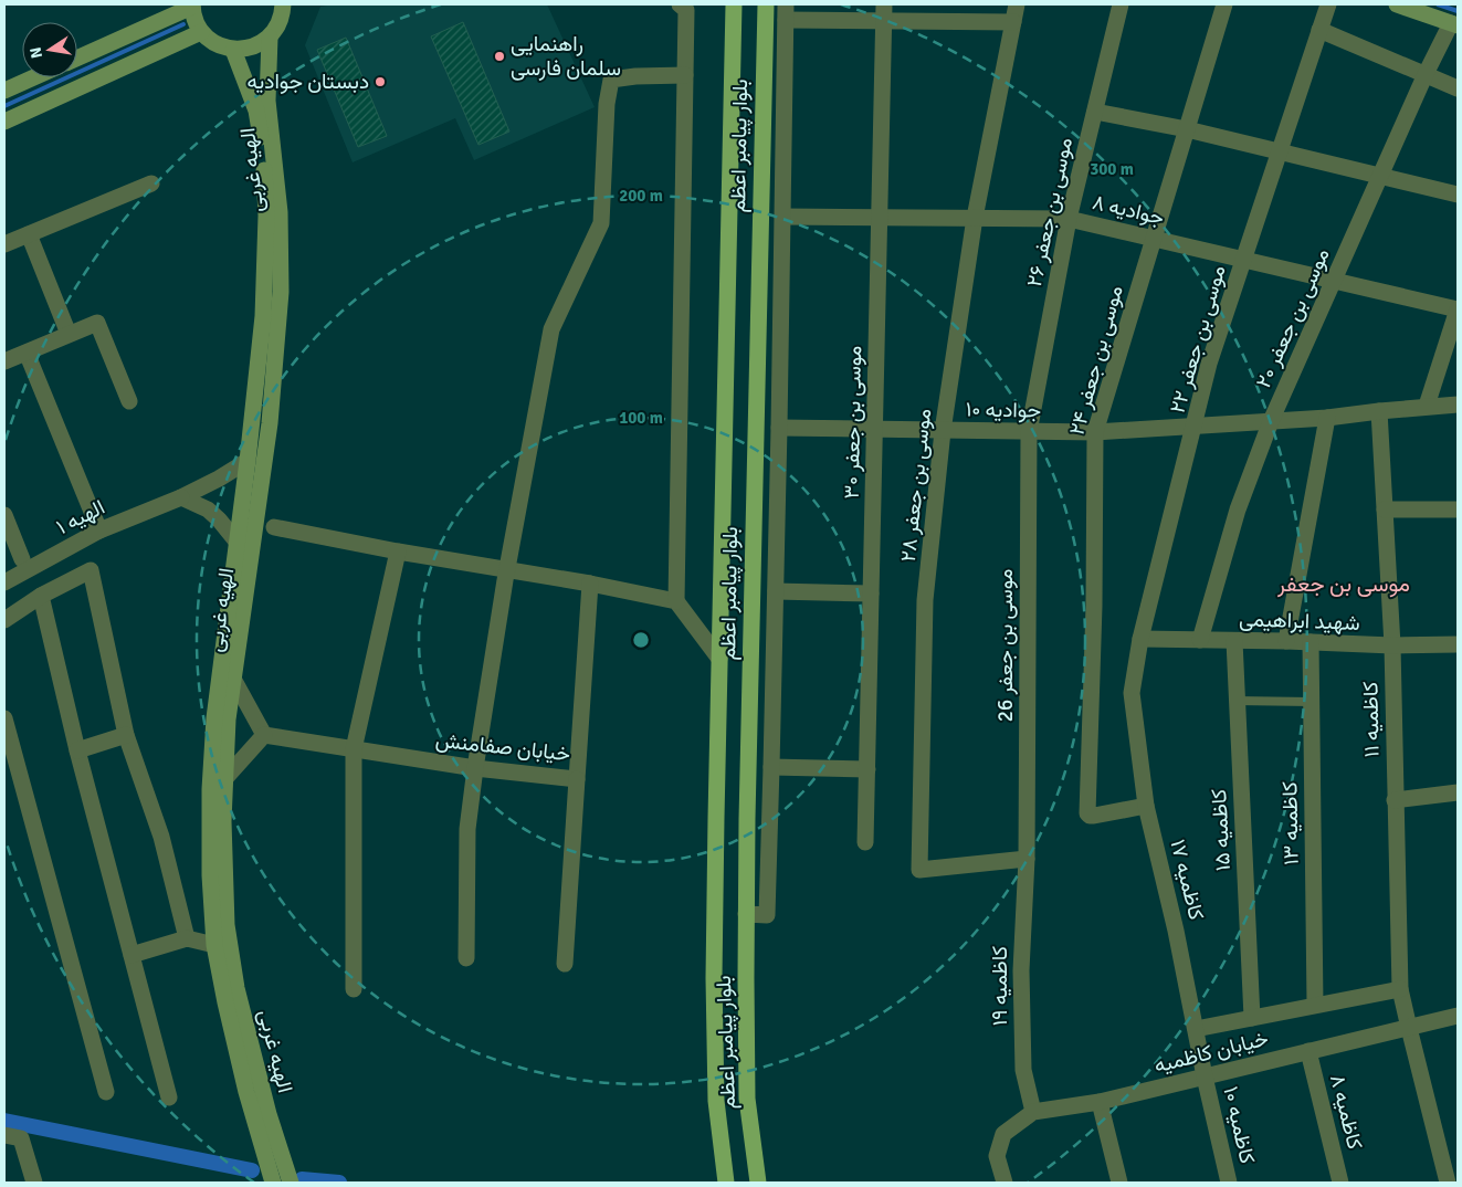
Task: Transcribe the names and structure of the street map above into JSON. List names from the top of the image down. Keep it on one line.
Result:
{"streets":{"main road":["بلوار پیامبر اعظم"],"street":["الهیه غربی","جوادیه ۸","موسی بن جعفر ۲۶","موسی بن جعفر ۲۰","موسی بن جعفر ۲۲","موسی بن جعفر ۲۴","جوادیه ۱۰","موسی بن جعفر ۳۰","موسی بن جعفر ۲۸","الهیه ۱","شهید ابراهیمی","موسی بن جعفر 26","کاظمیه ۱۱","خیابان صفامنش","کاظمیه ۱۳","کاظمیه ۱۵","کاظمیه ۱۷","کاظمیه ۱۹","خیابان کاظمیه","کاظمیه ۸","کاظمیه ۱۰"]},"crossings":[["الهیه غربی","الهیه ۱"],["جوادیه ۸","موسی بن جعفر ۲۶"],["جوادیه ۸","موسی بن جعفر ۲۰"],["جوادیه ۸","موسی بن جعفر ۲۲"],["جوادیه ۸","موسی بن جعفر ۲۴"],["جوادیه ۸","موسی بن جعفر ۳۰"],["جوادیه ۸","موسی بن جعفر ۲۸"],["موسی بن جعفر ۲۶","جوادیه ۱۰"],["موسی بن جعفر ۲۶","موسی بن جعفر 26"],["موسی بن جعفر ۲۰","جوادیه ۱۰"],["موسی بن جعفر ۲۰","شهید ابراهیمی"],["موسی بن جعفر ۲۲","جوادیه ۱۰"],["موسی بن جعفر ۲۲","شهید ابراهیمی"],["موسی بن جعفر ۲۲","کاظمیه ۱۷"],["موسی بن جعفر ۲۴","جوادیه ۱۰"],["موسی بن جعفر ۲۴","کاظمیه ۱۷"],["جوادیه ۱۰","موسی بن جعفر ۳۰"],["جوادیه ۱۰","موسی بن جعفر ۲۸"],["جوادیه ۱۰","موسی بن جعفر 26"],["جوادیه ۱۰","کاظمیه ۱۱"],["موسی بن جعفر ۲۸","موسی بن جعفر 26"],["موسی بن جعفر ۲۸","کاظمیه ۱۹"],["شهید ابراهیمی","کاظمیه ۱۱"],["شهید ابراهیمی","کاظمیه ۱۳"],["شهید ابراهیمی","کاظمیه ۱۵"],["موسی بن جعفر 26","کاظمیه ۱۹"],["کاظمیه ۱۱","خیابان کاظمیه"],["کاظمیه ۱۷","خیابان کاظمیه"],["کاظمیه ۱۷","کاظمیه ۱۰"],["کاظمیه ۱۹","خیابان کاظمیه"],["خیابان کاظمیه","کاظمیه ۸"],["خیابان کاظمیه","کاظمیه ۱۰"]],"districts":["موسی بن جعفر"],"places":["راهنمایی سلمان فارسی","دبستان جوادیه"],"north":"left","rings":["300 m","200 m","100 m"]}
